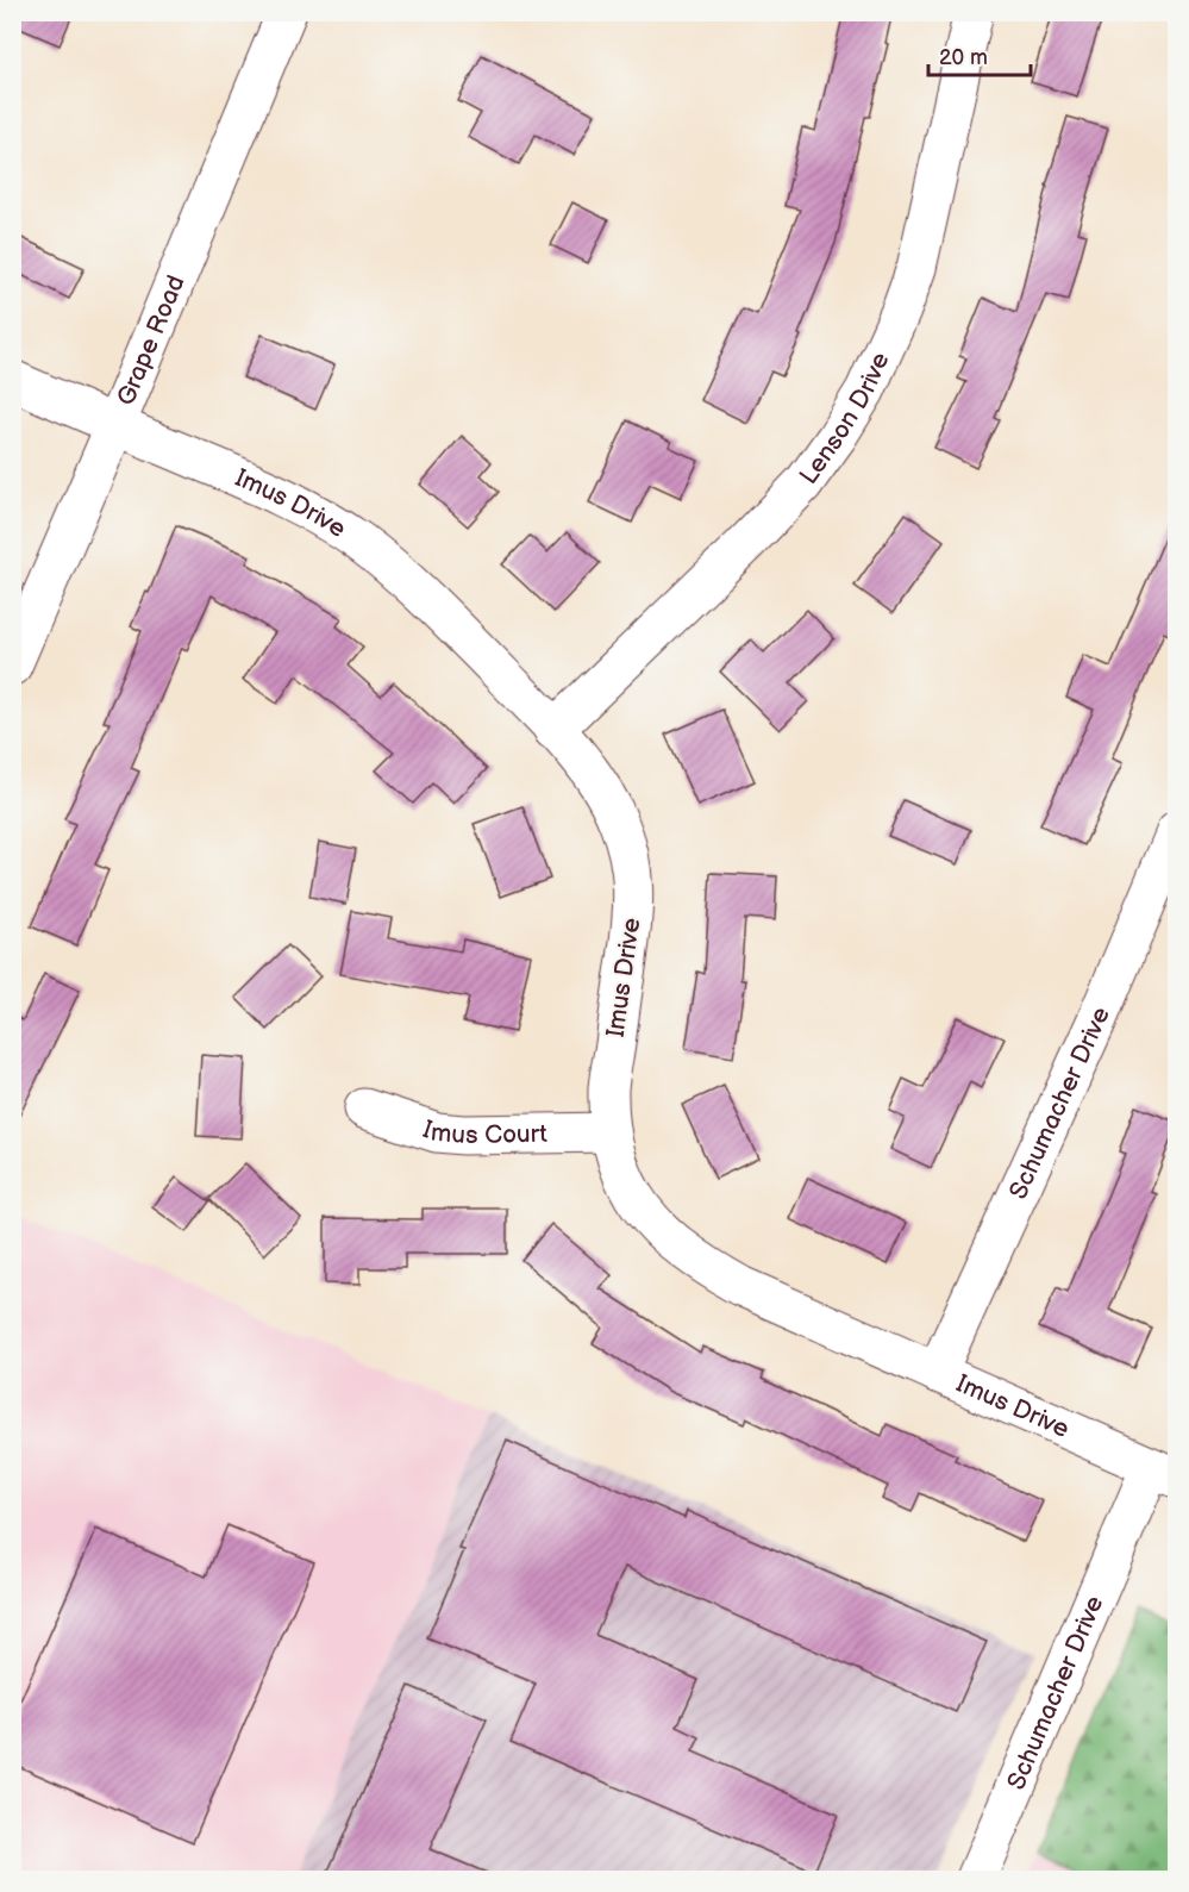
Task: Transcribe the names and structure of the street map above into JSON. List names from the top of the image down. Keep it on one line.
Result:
{"streets":{"street":["Grape Road","Lenson Drive","Imus Drive","Schumacher Drive","Imus Court"]},"crossings":[["Grape Road","Imus Drive"],["Lenson Drive","Imus Drive"],["Imus Drive","Schumacher Drive"],["Imus Drive","Imus Court"]],"scale_bar":"20 m"}
